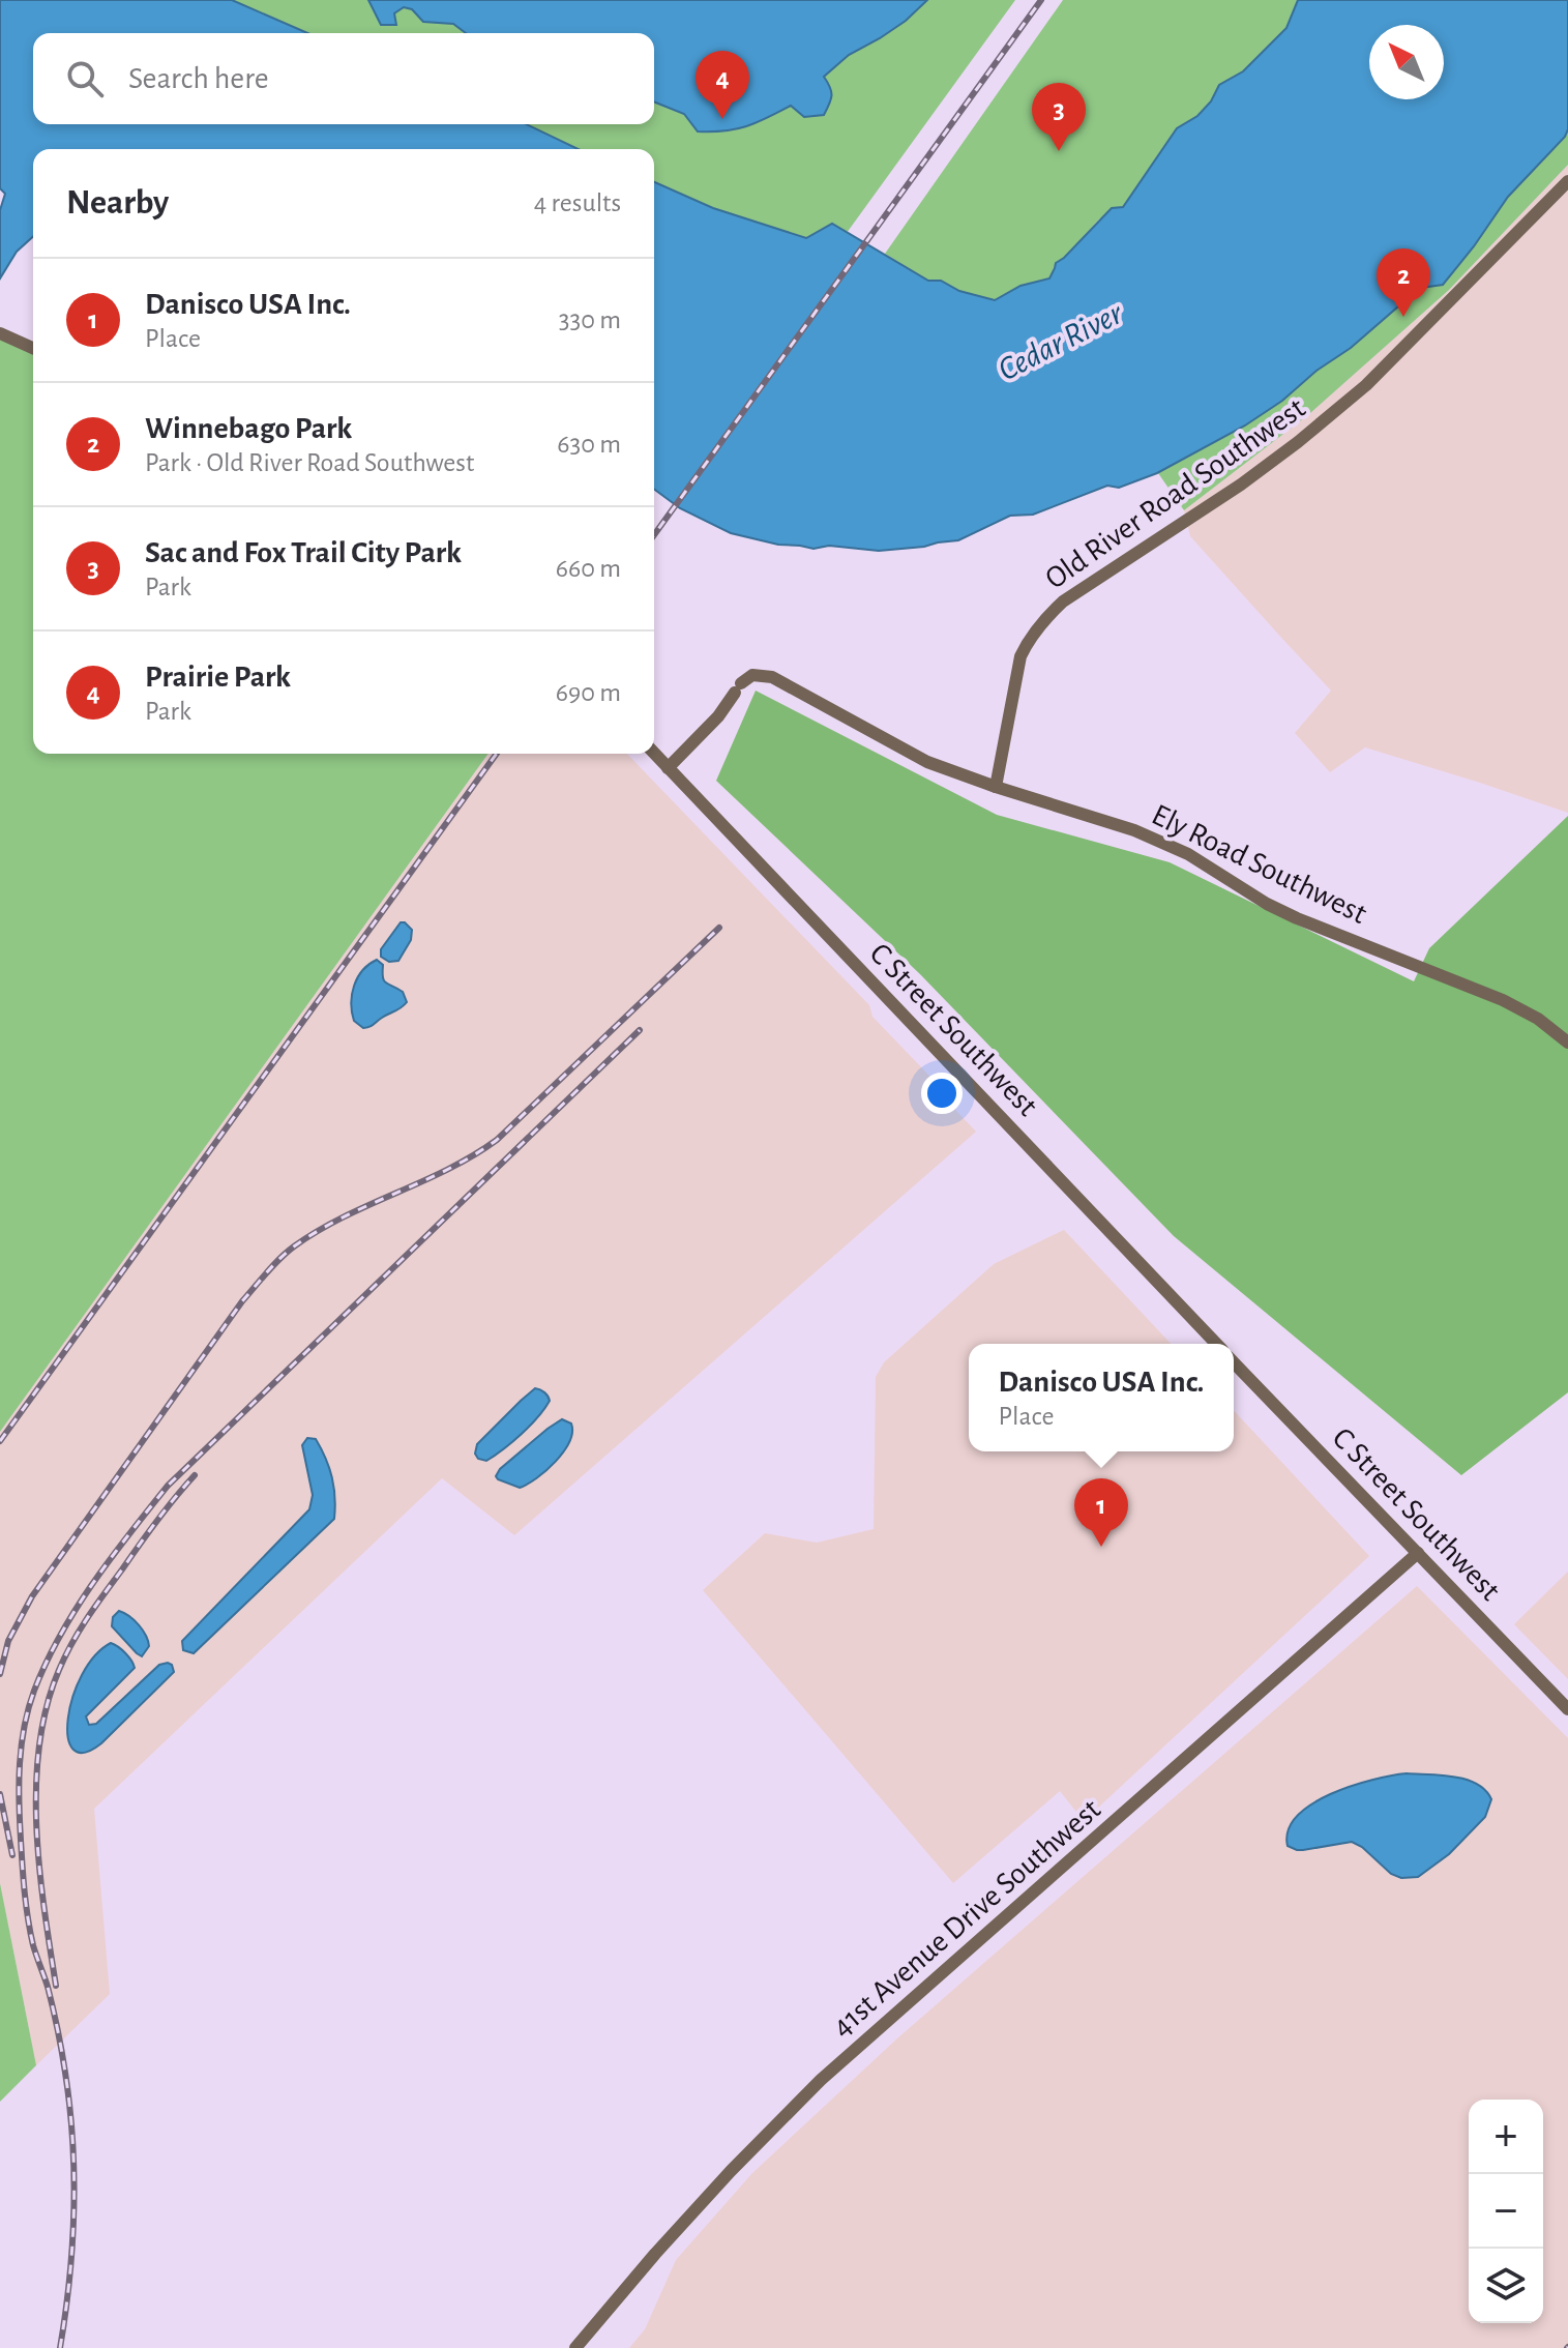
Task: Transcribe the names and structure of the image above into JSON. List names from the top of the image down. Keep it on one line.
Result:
{"streets":{"street":["Old River Road Southwest","Ely Road Southwest","C Street Southwest","41st Avenue Drive Southwest"]},"crossings":[["Old River Road Southwest","Ely Road Southwest"],["Ely Road Southwest","C Street Southwest"],["C Street Southwest","41st Avenue Drive Southwest"]],"water":["Cedar River"],"north":"top left","page":{"search":"Search here","pins":["4","3","2","1"],"heading":["Nearby","4 results"],"list":[{"mark":"1","name":"Danisco USA Inc.","note":"Place","value":"330 m"},{"mark":"2","name":"Winnebago Park","note":"Park · Old River Road Southwest","value":"630 m"},{"mark":"3","name":"Sac and Fox Trail City Park","note":"Park","value":"660 m"},{"mark":"4","name":"Prairie Park","note":"Park","value":"690 m"}],"popup":["Danisco USA Inc.","Place"],"map_buttons":["+","−"]}}
